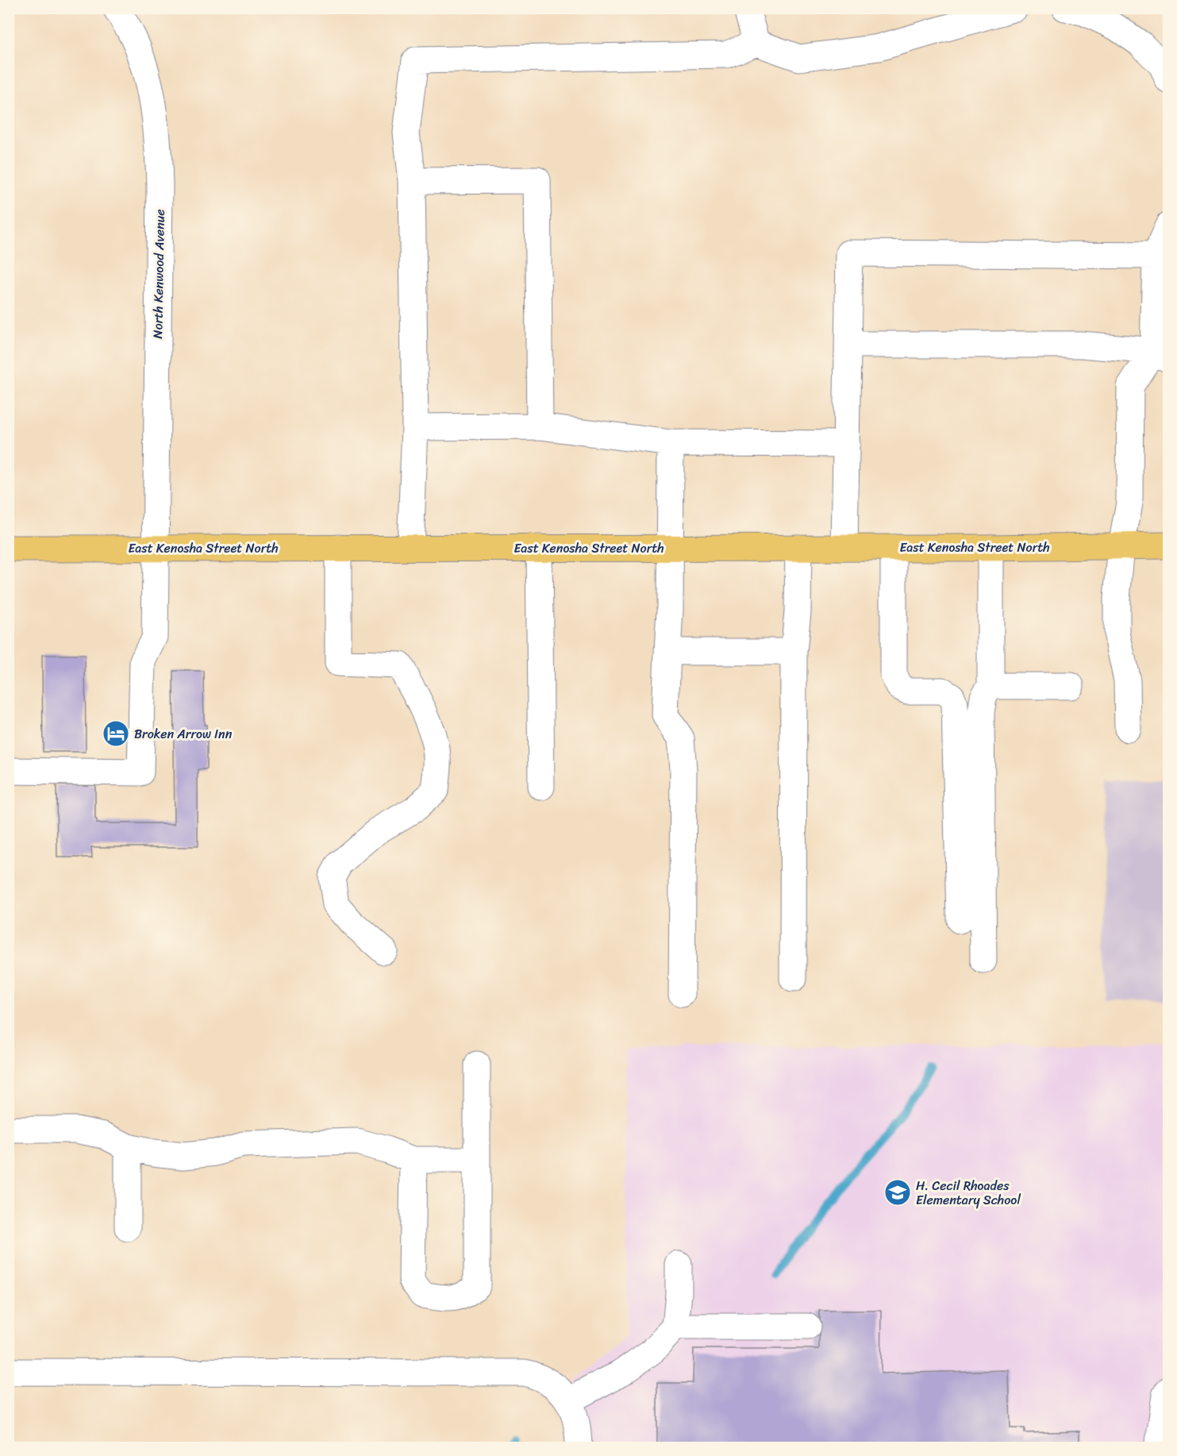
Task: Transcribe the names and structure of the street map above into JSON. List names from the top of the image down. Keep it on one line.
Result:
{"streets":{"main road":["East Kenosha Street North"],"street":["North Kenwood Avenue"]},"crossings":[["North Kenwood Avenue","East Kenosha Street North"]],"places":{"hotel":["Broken Arrow Inn"],"school or university":["H. Cecil Rhoades Elementary School"]}}
